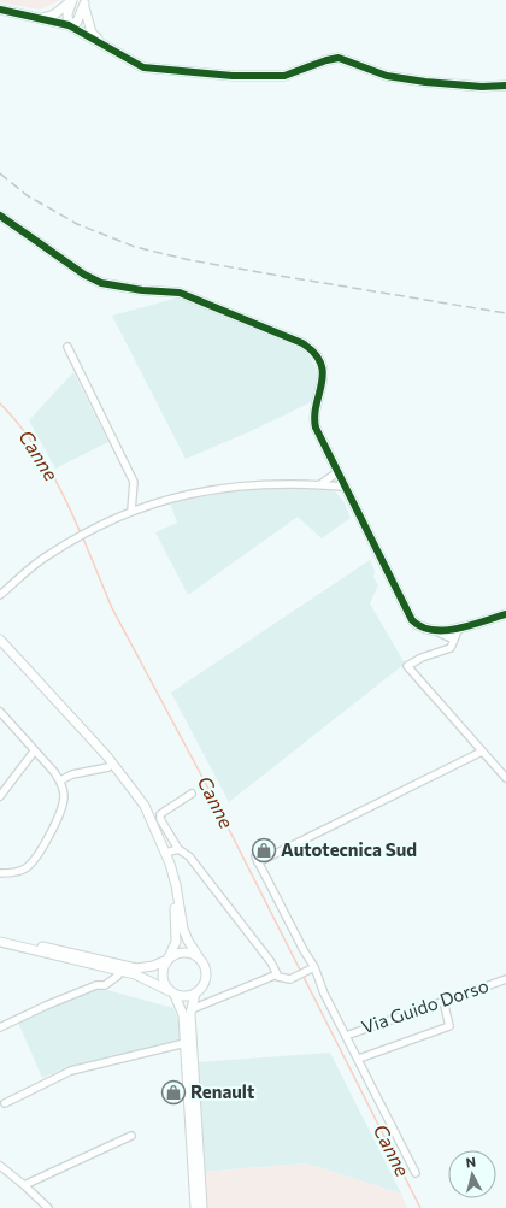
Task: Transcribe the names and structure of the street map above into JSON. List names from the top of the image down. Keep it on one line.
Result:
{"streets":{"street":["Via Guido Dorso"]},"water":["Canne"],"places":{"shop":["Autotecnica Sud","Renault"]},"north":"top"}
